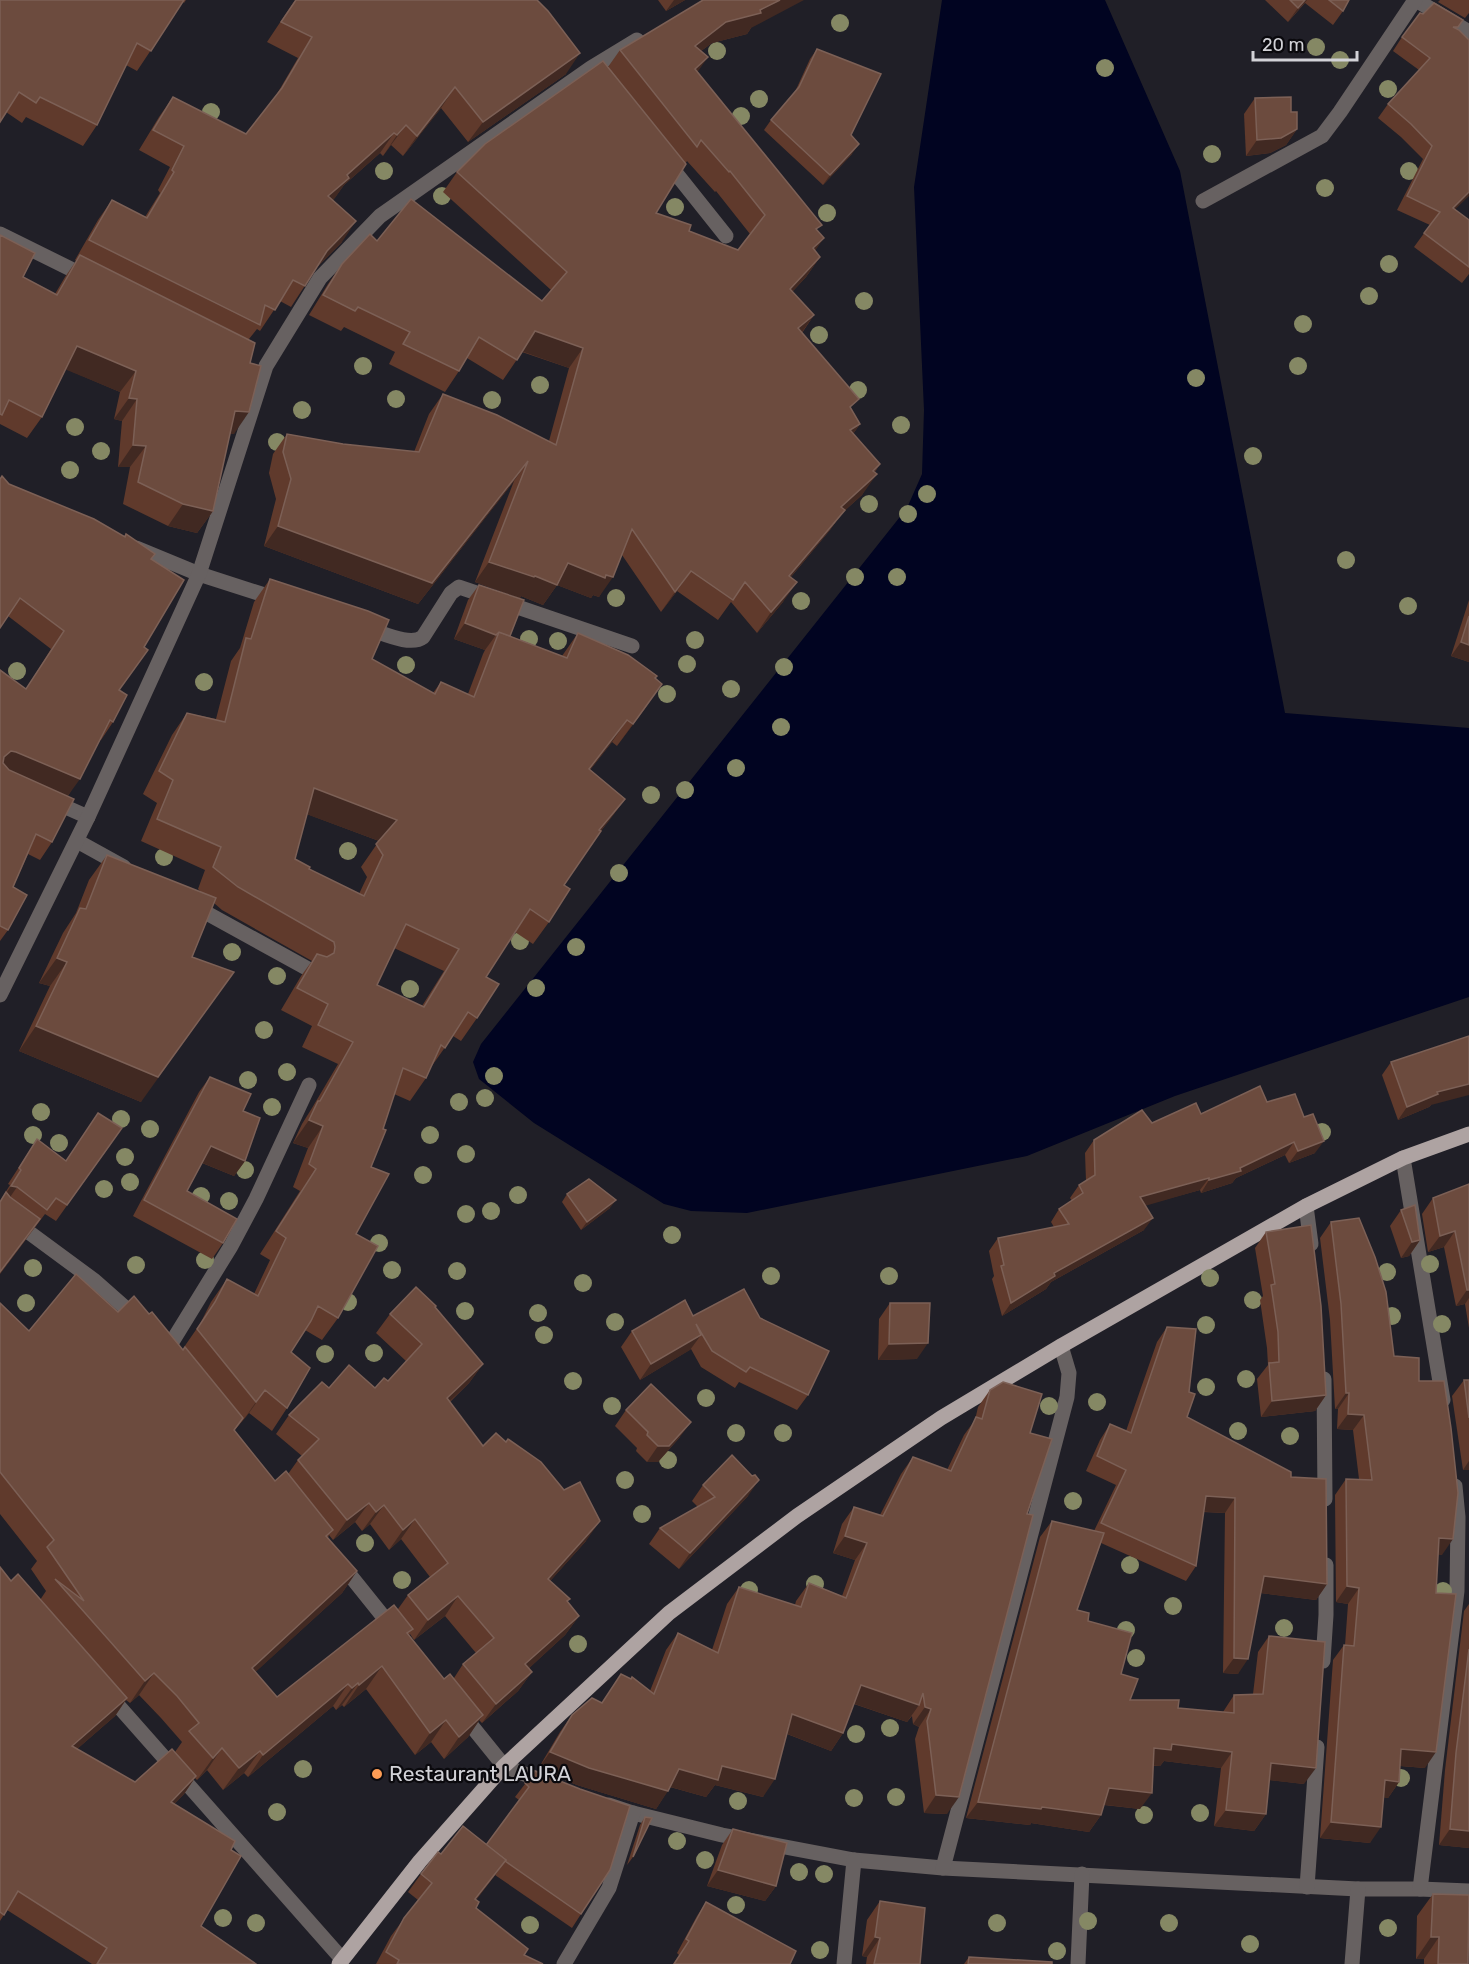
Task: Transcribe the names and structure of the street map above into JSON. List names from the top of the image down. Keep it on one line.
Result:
{"places":["Restaurant LAURA"],"scale_bar":"20 m"}
